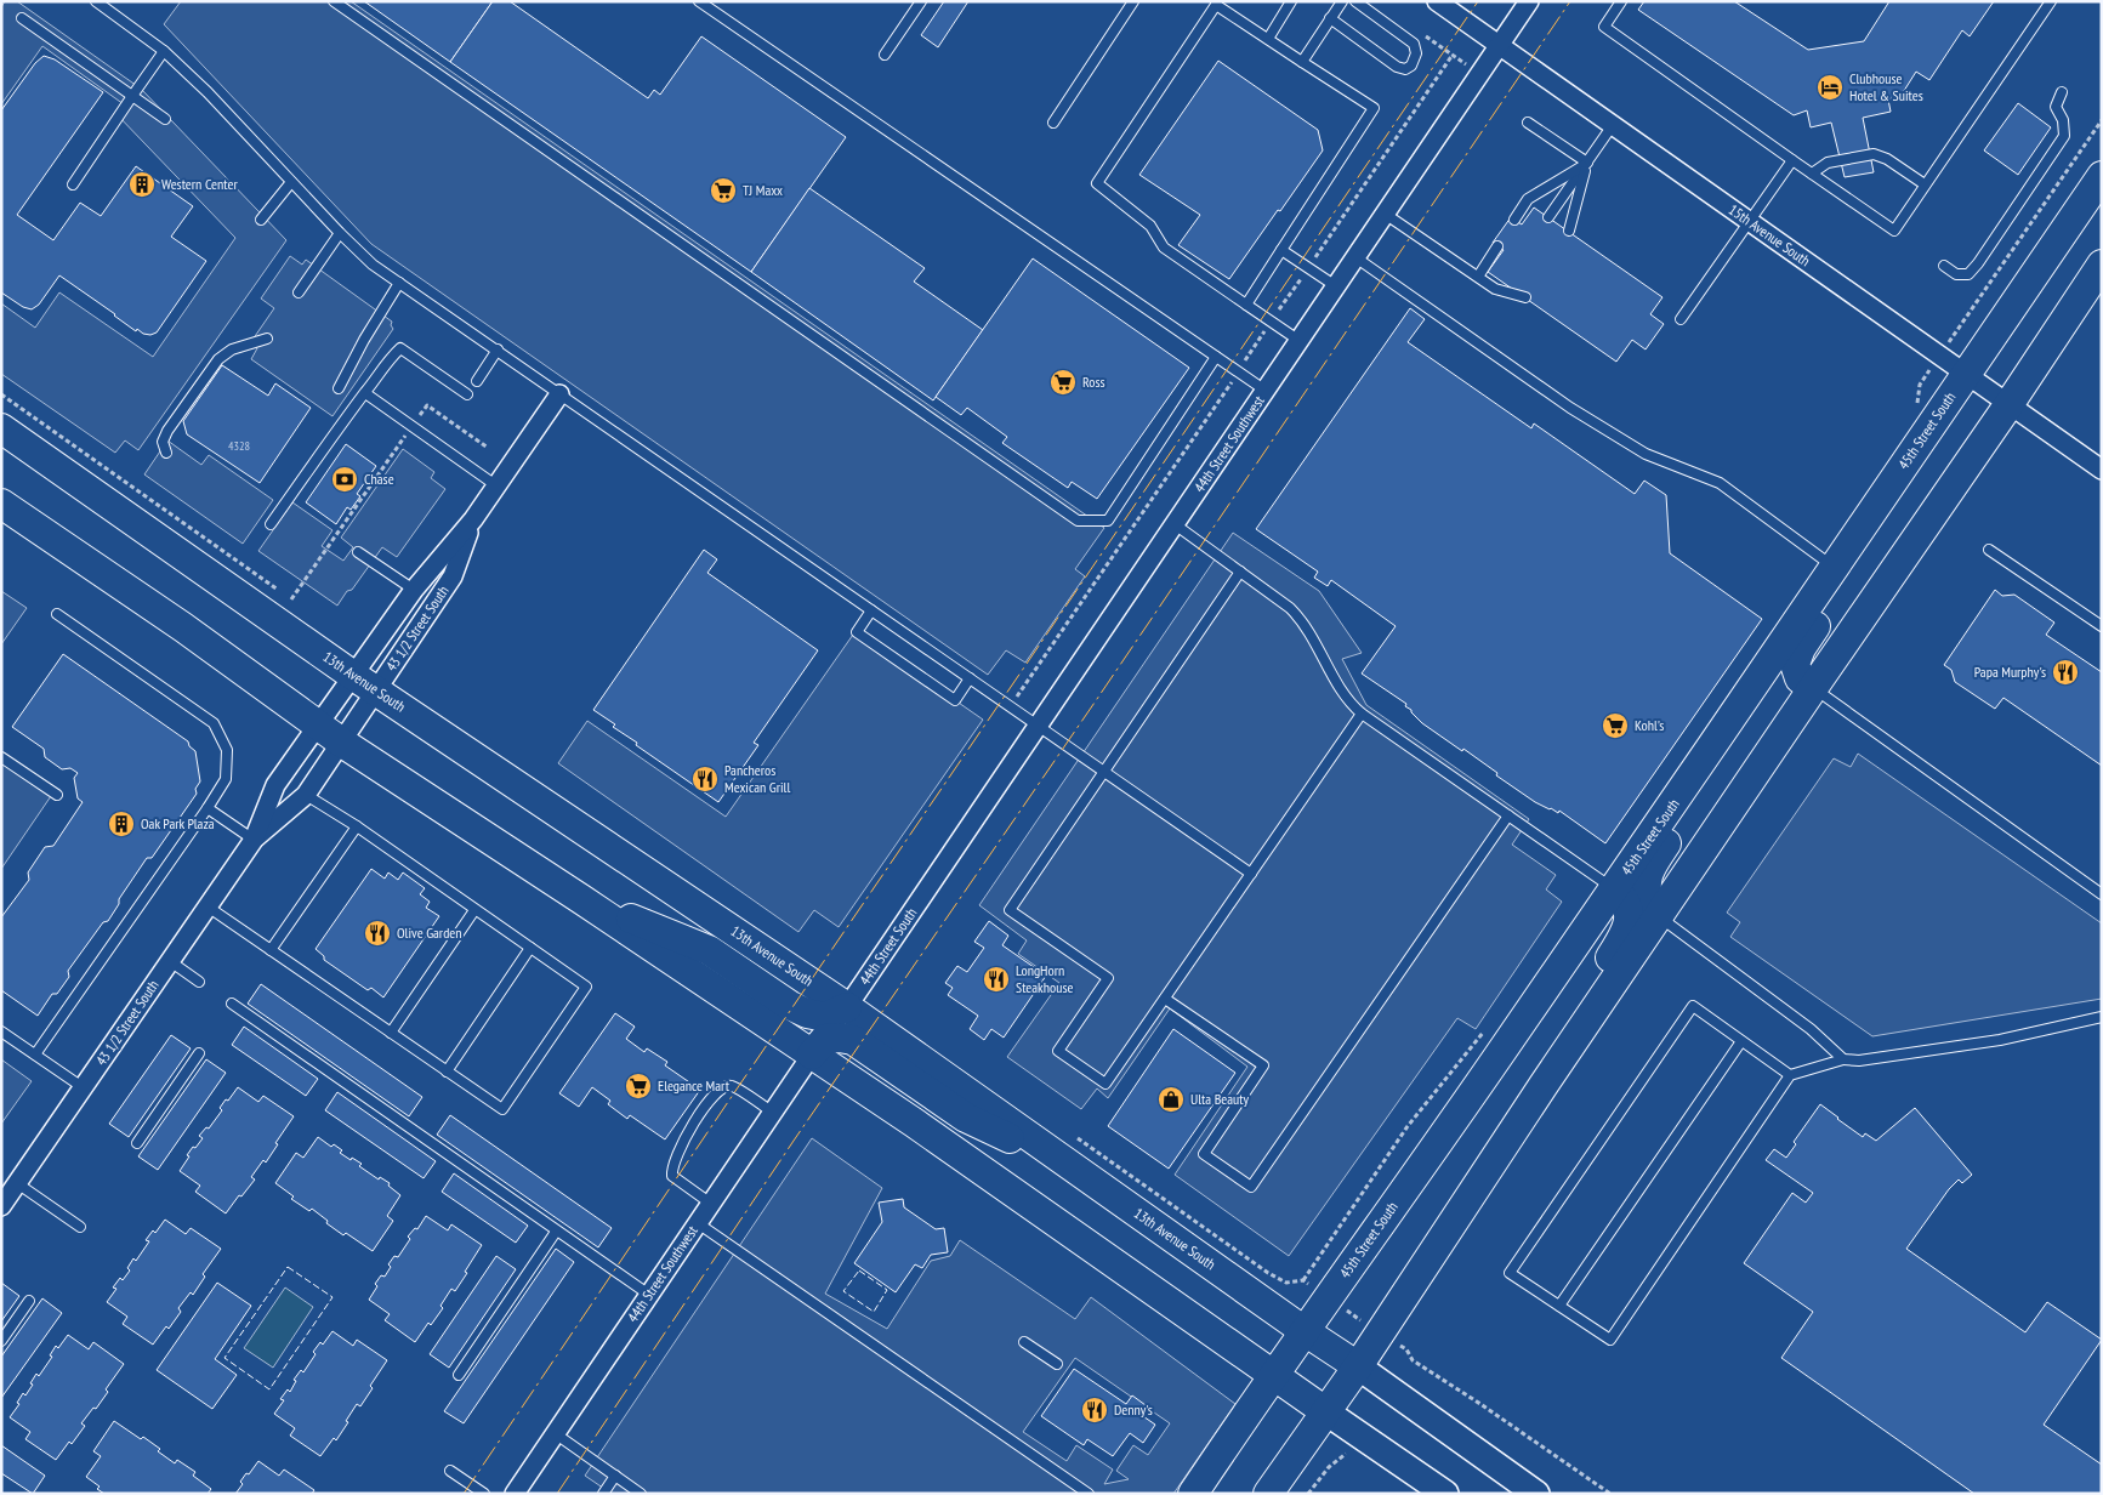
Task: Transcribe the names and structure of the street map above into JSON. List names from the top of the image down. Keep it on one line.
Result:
{"streets":{"main road":["45th Street South","13th Avenue South"],"street":["15th Avenue South","44th Street Southwest","43 1/2 Street South","44th Street South"]},"crossings":[["15th Avenue South","45th Street South"],["15th Avenue South","44th Street Southwest"],["45th Street South","13th Avenue South"],["44th Street Southwest","44th Street South"],["43 1/2 Street South","13th Avenue South"],["13th Avenue South","44th Street South"]],"places":{"hotel":["Clubhouse Hotel & Suites"],"building":["Western Center","Oak Park Plaza"],"supermarket":["TJ Maxx","Ross","Kohl's","Elegance Mart"],"bank":["Chase"],"restaurant":["Papa Murphy's","Pancheros Mexican Grill","Olive Garden","LongHorn Steakhouse","Denny's"],"shop":["Ulta Beauty"]},"house_numbers":["4328"]}
